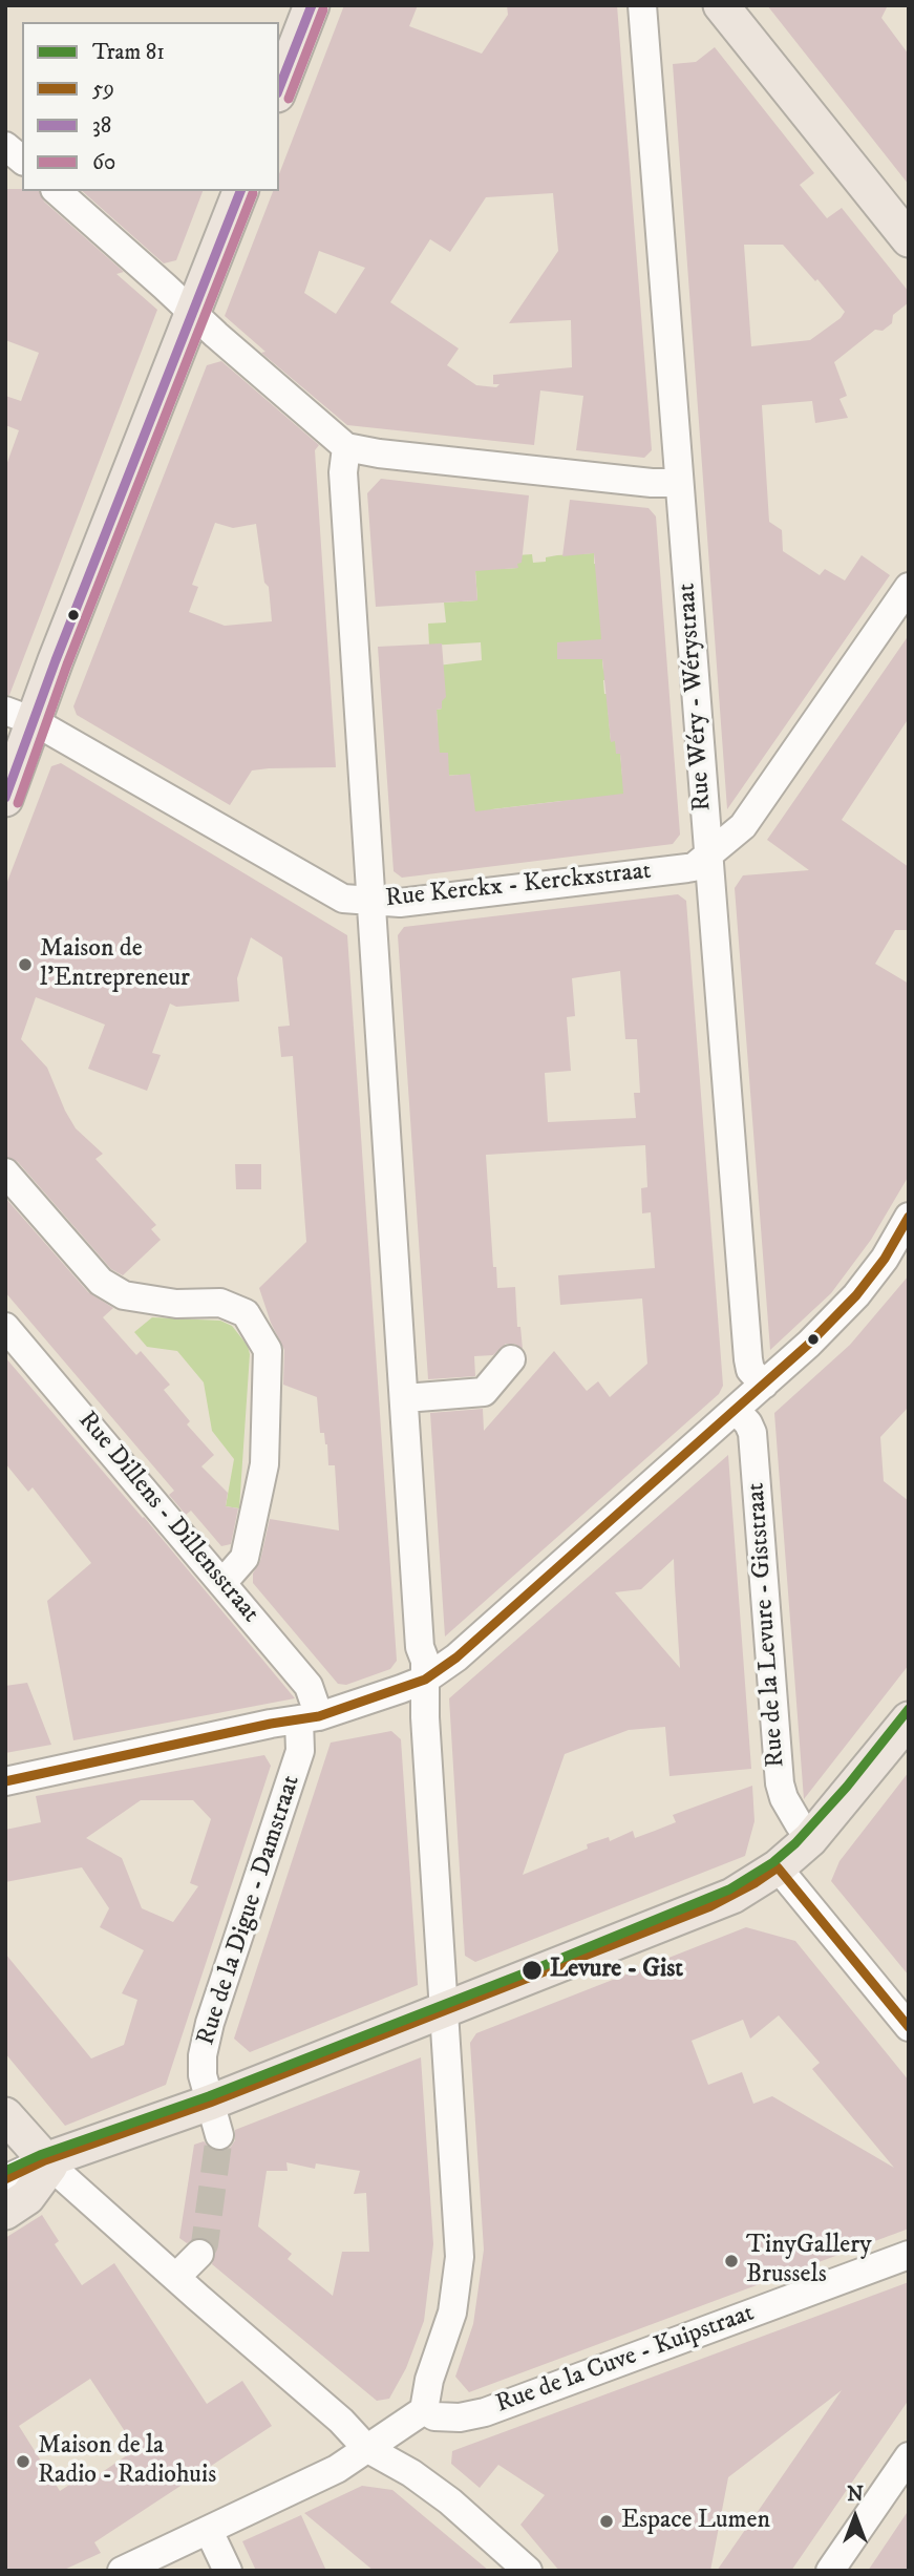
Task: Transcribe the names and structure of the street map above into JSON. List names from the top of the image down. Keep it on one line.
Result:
{"streets":{"street":["Rue Wéry - Wérystraat","Rue Kerckx - Kerckxstraat","Rue Dillens - Dillensstraat","Rue de la Levure - Giststraat","Rue de la Digue - Damstraat","Rue de la Cuve - Kuipstraat"]},"crossings":[["Rue Wéry - Wérystraat","Rue Kerckx - Kerckxstraat"],["Rue Dillens - Dillensstraat","Rue de la Digue - Damstraat"]],"places":["Maison de l'Entrepreneur","Levure - Gist","TinyGallery Brussels","Maison de la Radio - Radiohuis","Espace Lumen"],"lines":["transit line 38","transit line 60","transit line 59","tram line 81"],"legend":["Tram 81","59","38","60"],"north":"top"}
